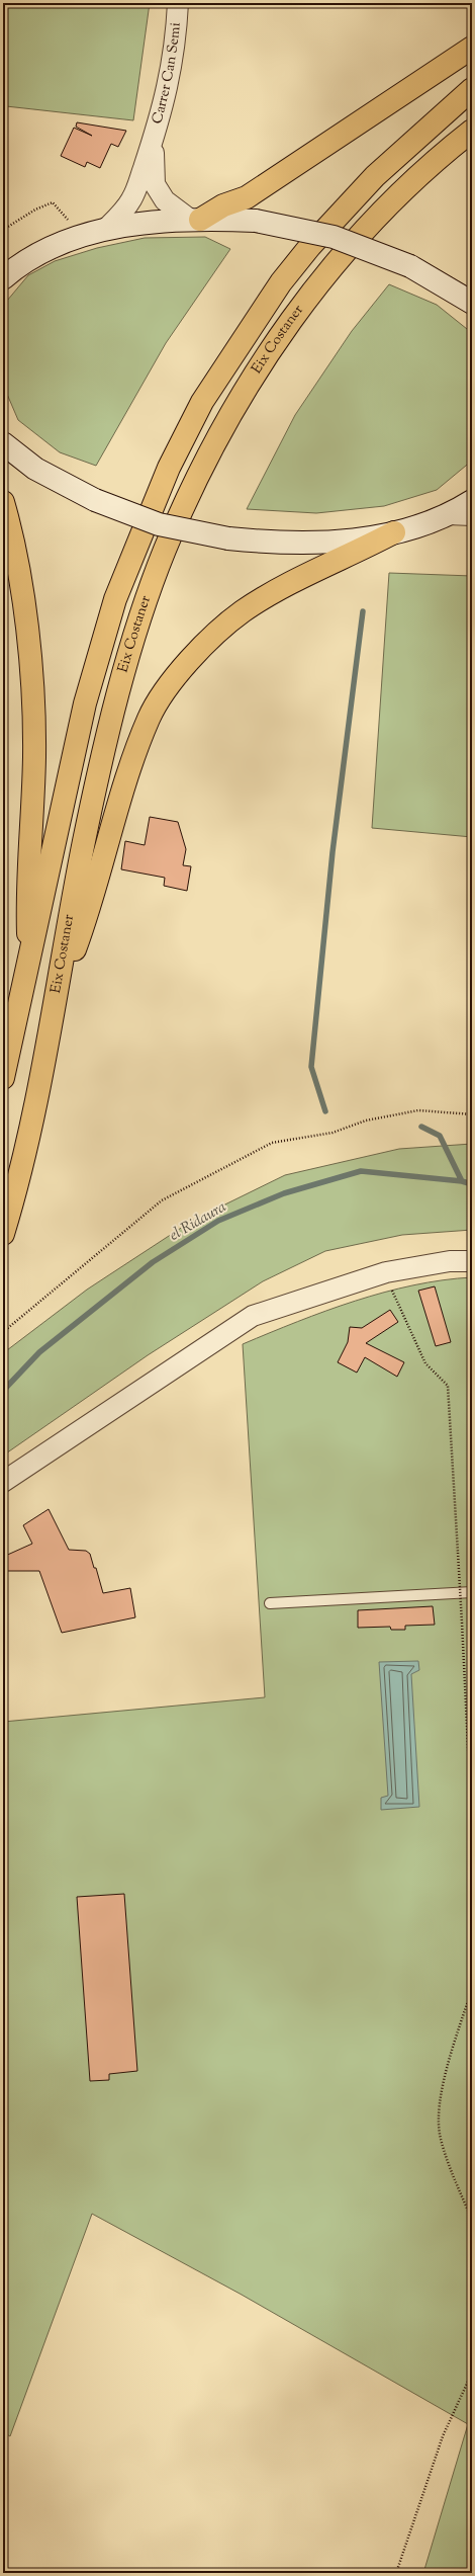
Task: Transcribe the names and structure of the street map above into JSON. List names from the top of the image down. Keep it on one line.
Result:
{"streets":{"highway":["Eix Costaner"],"street":["Carrer Can Semi"]},"water":["el Ridaura"]}
